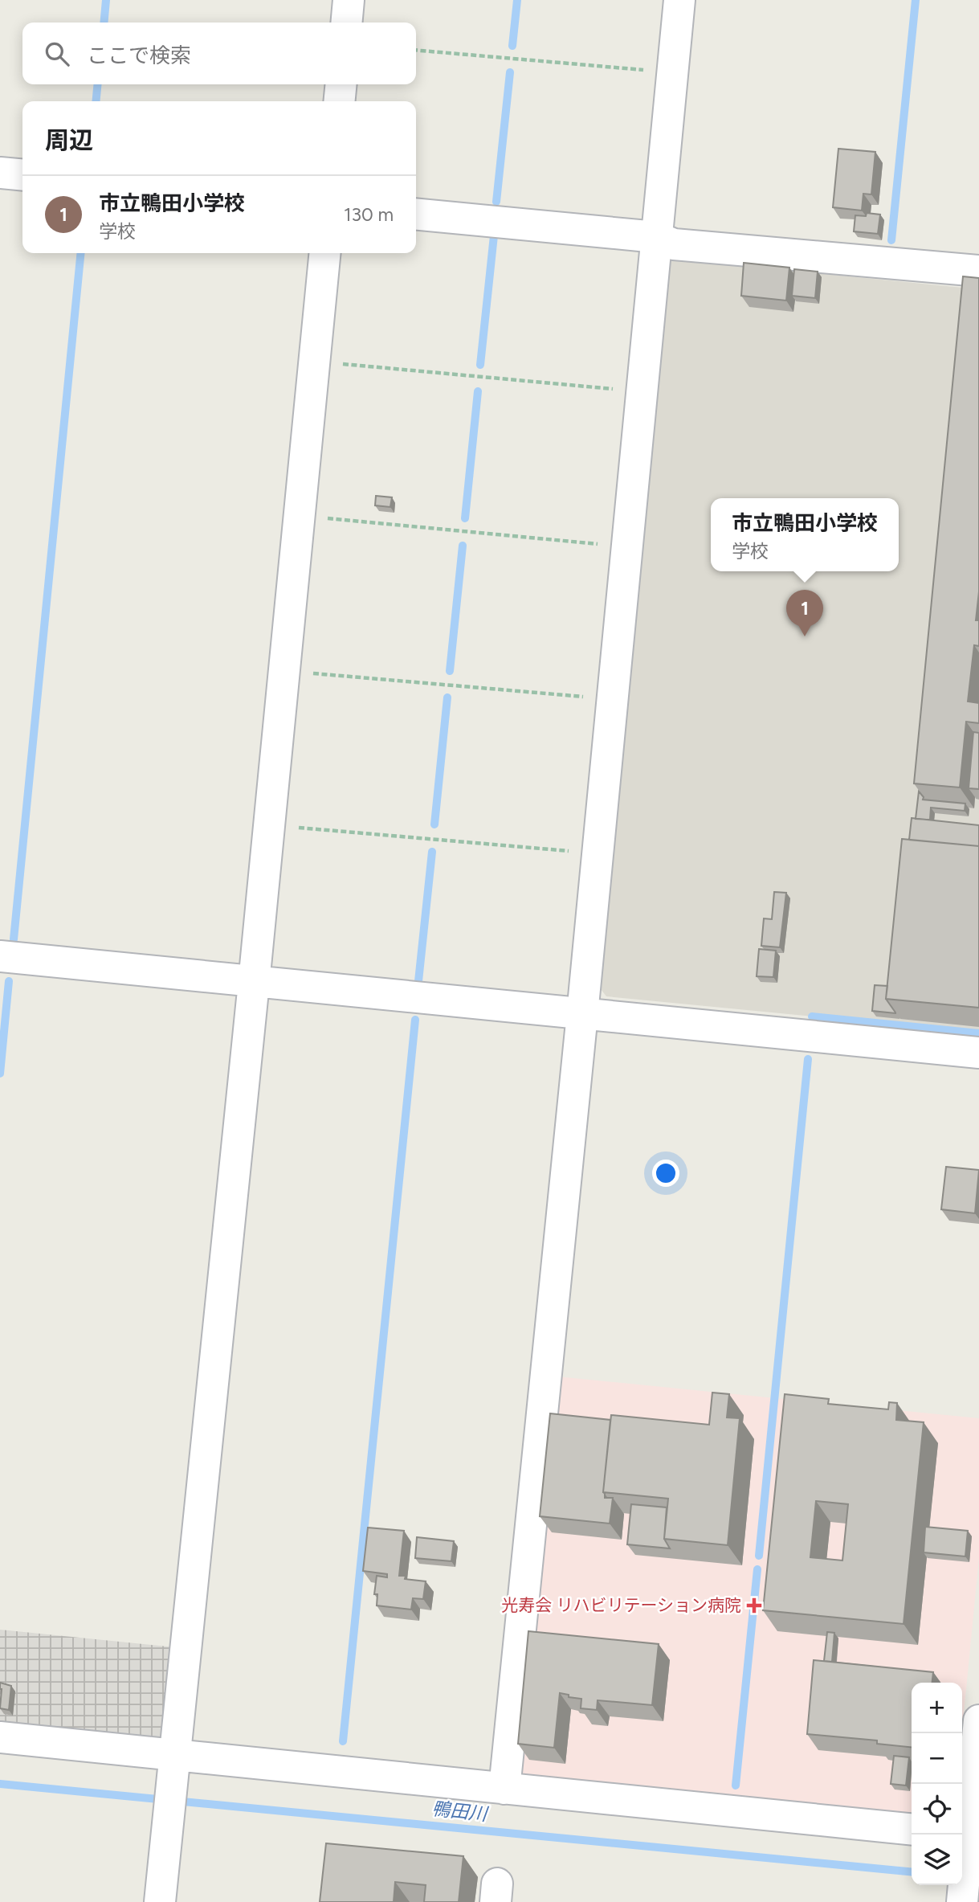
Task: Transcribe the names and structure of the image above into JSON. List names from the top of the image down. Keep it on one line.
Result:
{"water":["鴨田川"],"places":{"health":["光寿会 リハビリテーション病院"]},"page":{"search":"ここで検索","heading":"周辺","list":[{"mark":"1","name":"市立鴨田小学校","note":"学校","value":"130 m"}],"popup":["市立鴨田小学校","学校"],"pins":"1","map_buttons":["+","−"]}}
